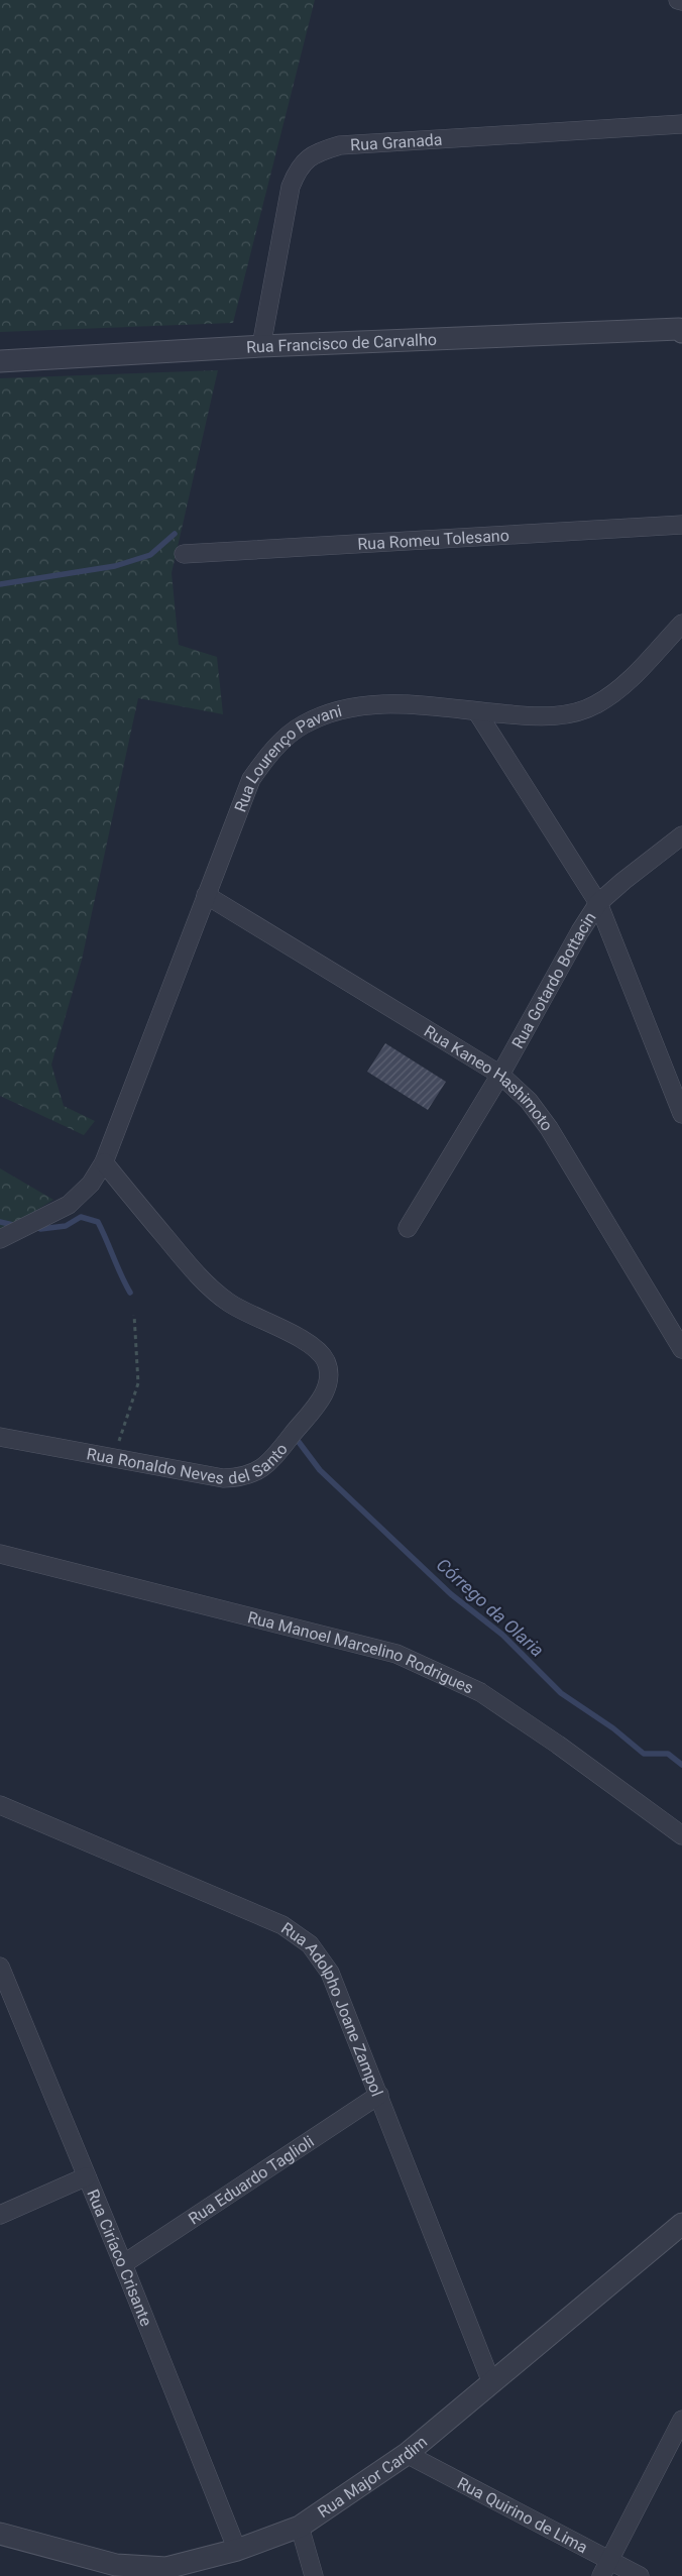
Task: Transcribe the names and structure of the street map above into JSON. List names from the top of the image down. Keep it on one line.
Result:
{"streets":{"street":["Rua Granada","Rua Francisco de Carvalho","Rua Romeu Tolesano","Rua Lourenço Pavani","Rua Gotardo Bottacin","Rua Kaneo Hashimoto","Rua Ronaldo Neves del Santo","Rua Manoel Marcelino Rodrigues","Rua Adolpho Joane Zampol","Rua Eduardo Taglioli","Rua Ciríaco Crisante","Rua Major Cardim","Rua Quirino de Lima"]},"crossings":[["Rua Granada","Rua Francisco de Carvalho"],["Rua Lourenço Pavani","Rua Kaneo Hashimoto"],["Rua Lourenço Pavani","Rua Ronaldo Neves del Santo"],["Rua Gotardo Bottacin","Rua Kaneo Hashimoto"],["Rua Adolpho Joane Zampol","Rua Eduardo Taglioli"],["Rua Adolpho Joane Zampol","Rua Major Cardim"],["Rua Eduardo Taglioli","Rua Ciríaco Crisante"],["Rua Ciríaco Crisante","Rua Major Cardim"],["Rua Major Cardim","Rua Quirino de Lima"]],"water":["Córrego da Olaria"]}
